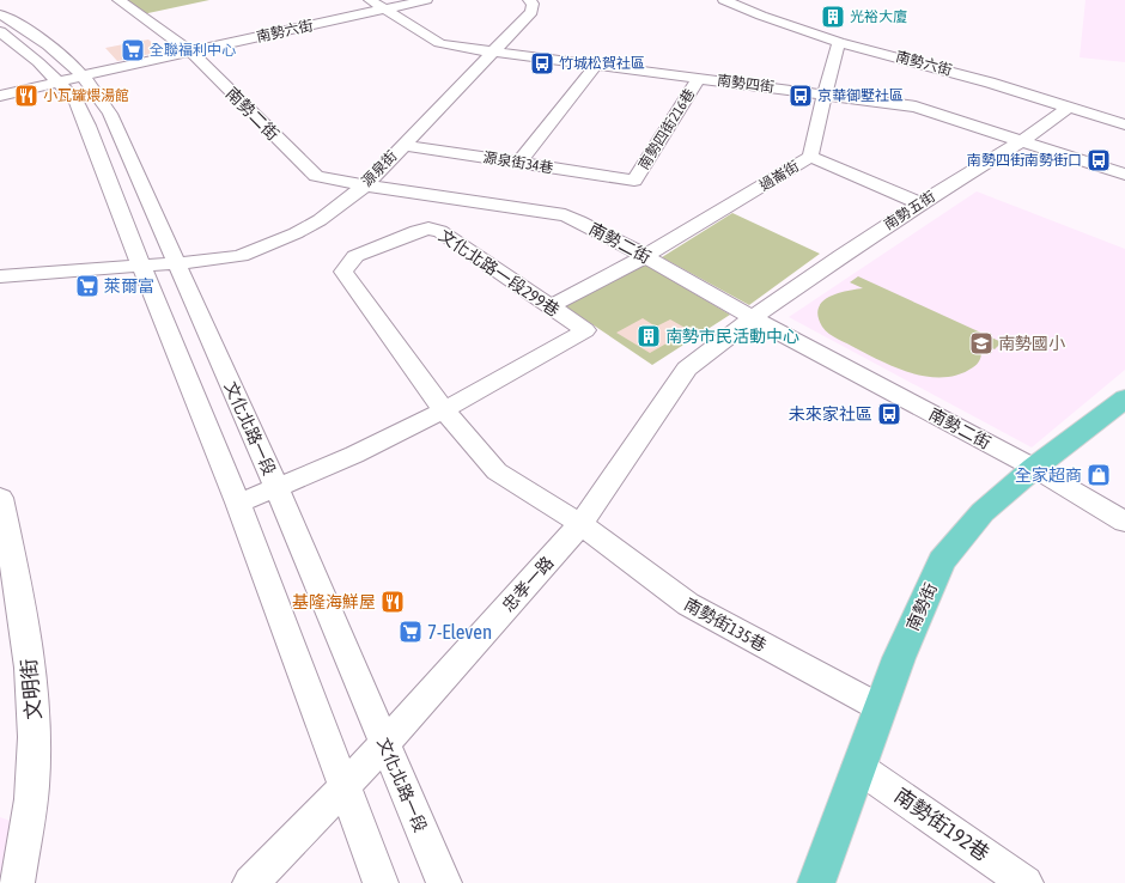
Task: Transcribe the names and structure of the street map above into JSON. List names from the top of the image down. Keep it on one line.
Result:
{"streets":{"main road":["南勢街"],"street":["南勢六街","南勢四街","南勢二街","南勢四街216巷","源泉街34巷","源泉街","過崙街","南勢五街","文化北路一段299巷","文化北路一段","忠孝一路","南勢街135巷","文明街","南勢街192巷"]},"crossings":[["南勢六街","南勢四街"],["南勢六街","南勢二街"],["南勢六街","過崙街"],["南勢六街","南勢五街"],["南勢六街","文化北路一段"],["南勢四街","南勢四街216巷"],["南勢四街","源泉街"],["南勢四街","過崙街"],["南勢四街","南勢五街"],["南勢二街","源泉街"],["南勢二街","過崙街"],["南勢二街","南勢五街"],["南勢二街","忠孝一路"],["南勢二街","南勢街"],["南勢四街216巷","源泉街34巷"],["源泉街34巷","源泉街"],["源泉街","文化北路一段"],["過崙街","文化北路一段299巷"],["南勢五街","忠孝一路"],["文化北路一段299巷","文化北路一段"],["文化北路一段299巷","忠孝一路"],["文化北路一段299巷","南勢街135巷"],["文化北路一段","忠孝一路"],["忠孝一路","南勢街135巷"],["南勢街","南勢街135巷"],["南勢街","南勢街192巷"]],"places":{"building":["光裕大廈","南勢市民活動中心"],"supermarket":["全聯福利中心","萊爾富","7-Eleven"],"bus stop":["竹城松賀社區","京華御墅社區","南勢四街南勢街口","未來家社區"],"restaurant":["小瓦罐煨湯館","基隆海鮮屋"],"school or university":["南勢國小"],"shop":["全家超商"]}}
